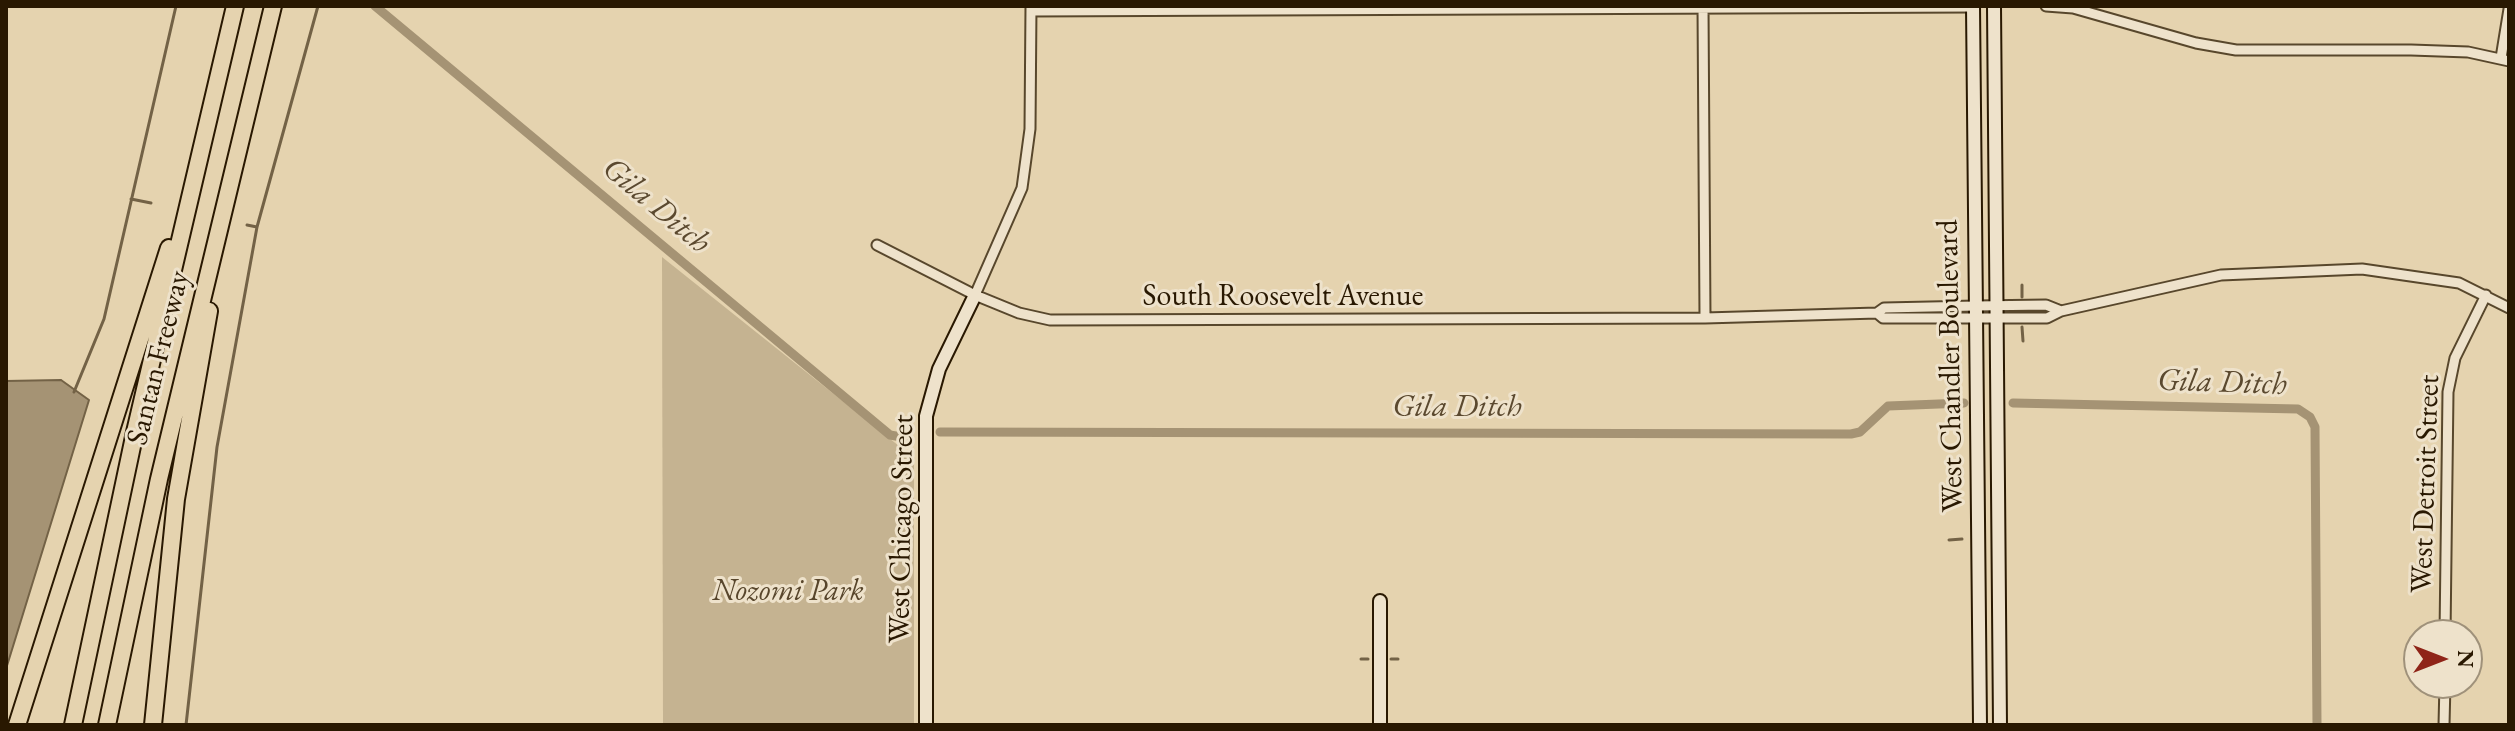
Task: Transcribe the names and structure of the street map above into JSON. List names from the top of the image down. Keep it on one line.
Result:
{"streets":{"highway":["Santan Freeway"],"main road":["West Chandler Boulevard","West Chicago Street"],"street":["South Roosevelt Avenue","West Detroit Street"]},"crossings":[["South Roosevelt Avenue","West Chandler Boulevard"],["South Roosevelt Avenue","West Detroit Street"],["South Roosevelt Avenue","West Chicago Street"]],"water":["Gila Ditch"],"parks":["Nozomi Park"],"north":"right"}
